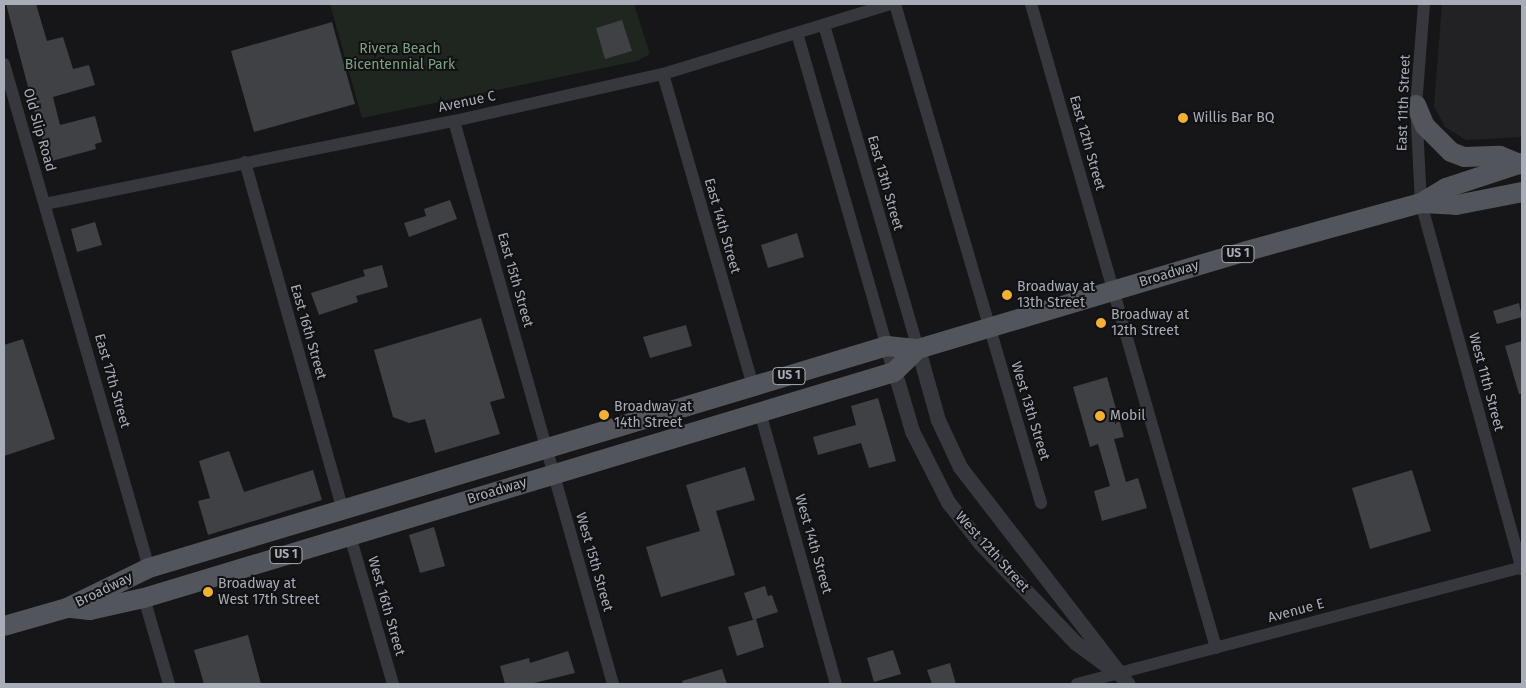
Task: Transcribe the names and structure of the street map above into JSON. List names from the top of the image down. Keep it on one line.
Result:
{"streets":{"main road":["US 1","Broadway"],"street":["Avenue C","East 11th Street","Old Slip Road","East 12th Street","East 13th Street","East 14th Street","East 15th Street","East 16th Street","East 17th Street","West 11th Street","West 13th Street","West 14th Street","West 12th Street","West 15th Street","West 16th Street","Avenue E"]},"crossings":[["Avenue C","Old Slip Road"],["Avenue C","East 13th Street"],["Avenue C","East 14th Street"],["Avenue C","East 15th Street"],["Avenue C","East 16th Street"],["Avenue C","East 17th Street"],["East 11th Street","Broadway"],["East 11th Street","West 11th Street"],["Old Slip Road","East 17th Street"],["East 12th Street","Broadway"],["East 13th Street","Broadway"],["East 13th Street","West 12th Street"],["East 14th Street","Broadway"],["Broadway","East 15th Street"],["Broadway","East 16th Street"],["Broadway","East 17th Street"],["Broadway","West 11th Street"],["Broadway","West 13th Street"],["Broadway","West 14th Street"],["Broadway","West 12th Street"],["Broadway","West 15th Street"],["Broadway","West 16th Street"],["East 15th Street","West 15th Street"],["West 11th Street","Avenue E"],["West 12th Street","Avenue E"]],"parks":["Rivera Beach Bicentennial Park"],"places":["Willis Bar BQ","Broadway at 13th Street","Broadway at 12th Street","Broadway at 14th Street","Mobil","Broadway at West 17th Street"]}
